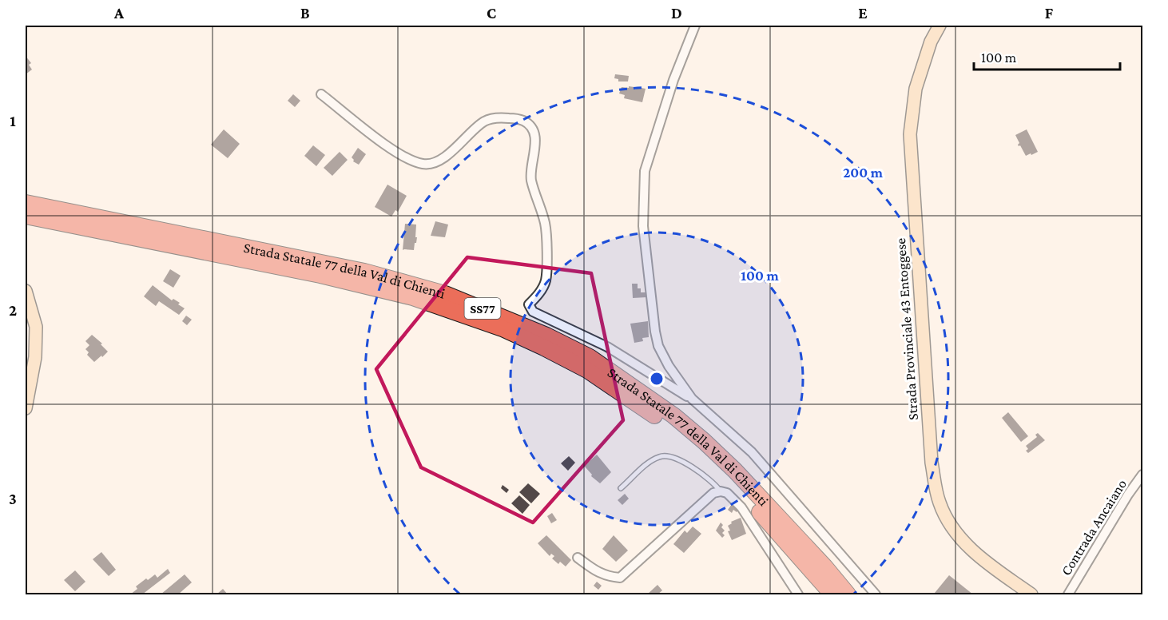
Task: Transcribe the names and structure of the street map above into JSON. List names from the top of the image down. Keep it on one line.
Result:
{"streets":{"highway":["Strada Statale 77 della Val di Chienti","SS77"],"street":["Strada Provinciale 43 Entoggese","Contrada Ancaiano"]},"scale_bar":"100 m","grid":{"columns":["A","B","C","D","E","F"],"rows":["1","2","3"]},"rings":["200 m","100 m"]}
